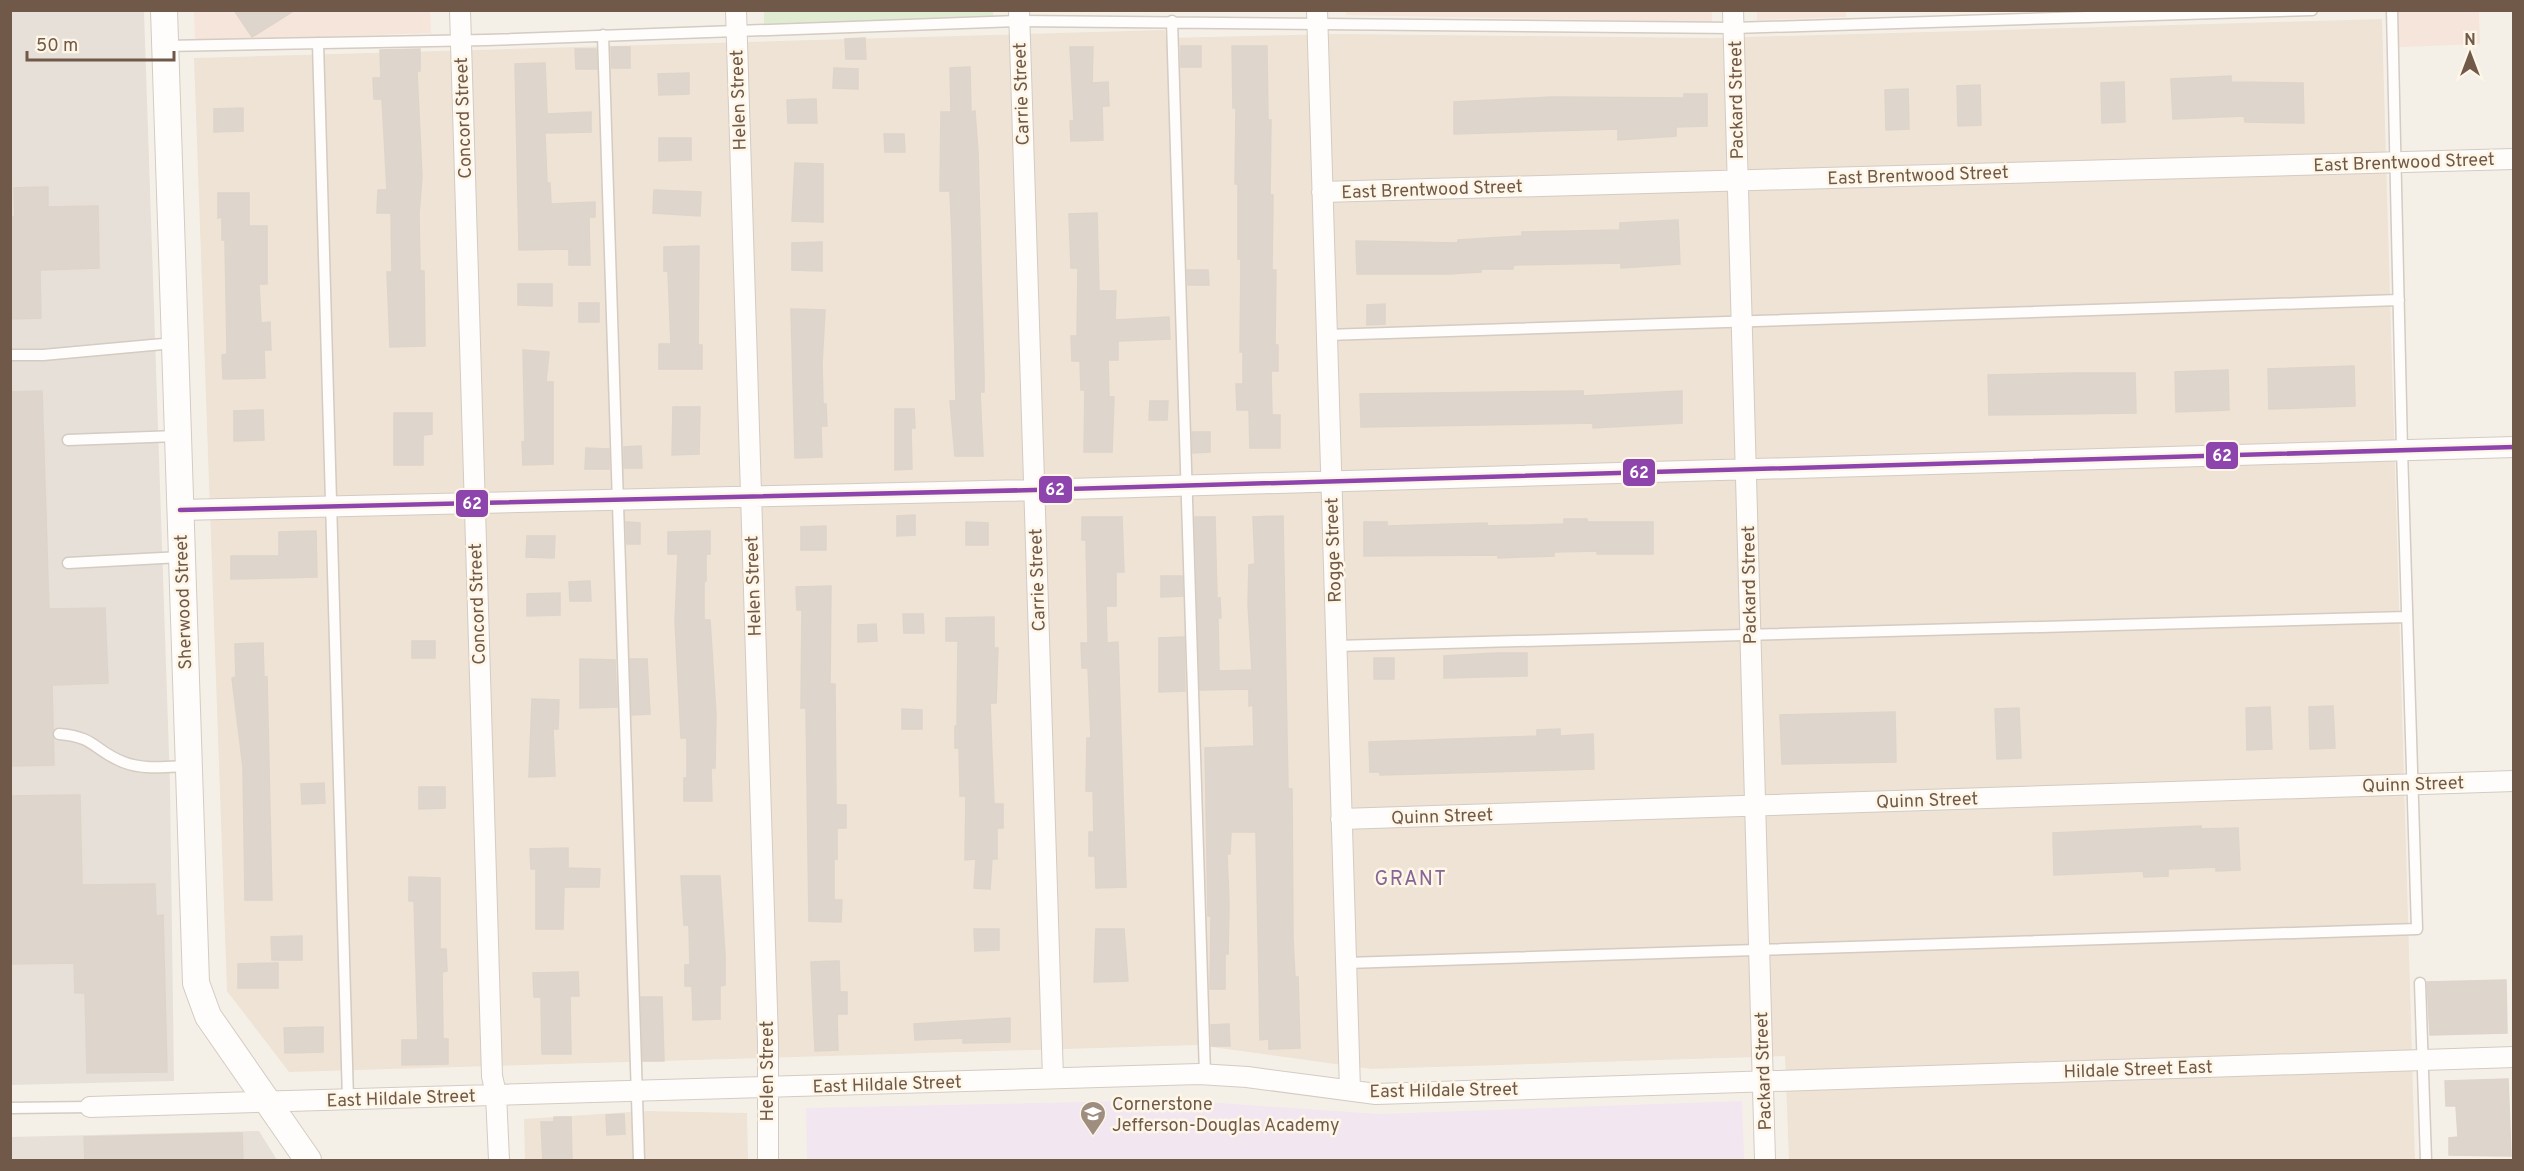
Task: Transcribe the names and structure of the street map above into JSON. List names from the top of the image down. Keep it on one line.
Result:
{"streets":{"street":["Carrie Street","Helen Street","Packard Street","Concord Street","East Brentwood Street","Rogge Street","Sherwood Street","Quinn Street","Hildale Street East","East Hildale Street"]},"crossings":[["Carrie Street","East Hildale Street"],["Helen Street","East Hildale Street"],["Packard Street","East Brentwood Street"],["Packard Street","Quinn Street"],["Packard Street","Hildale Street East"],["Packard Street","East Hildale Street"],["Concord Street","East Hildale Street"],["East Brentwood Street","Rogge Street"],["Rogge Street","Quinn Street"],["Rogge Street","East Hildale Street"],["Sherwood Street","East Hildale Street"],["Hildale Street East","East Hildale Street"]],"districts":["GRANT"],"places":{"school or university":["Cornerstone Jefferson-Douglas Academy"]},"lines":["transit line 62"],"scale_bar":"50 m","north":"top"}
